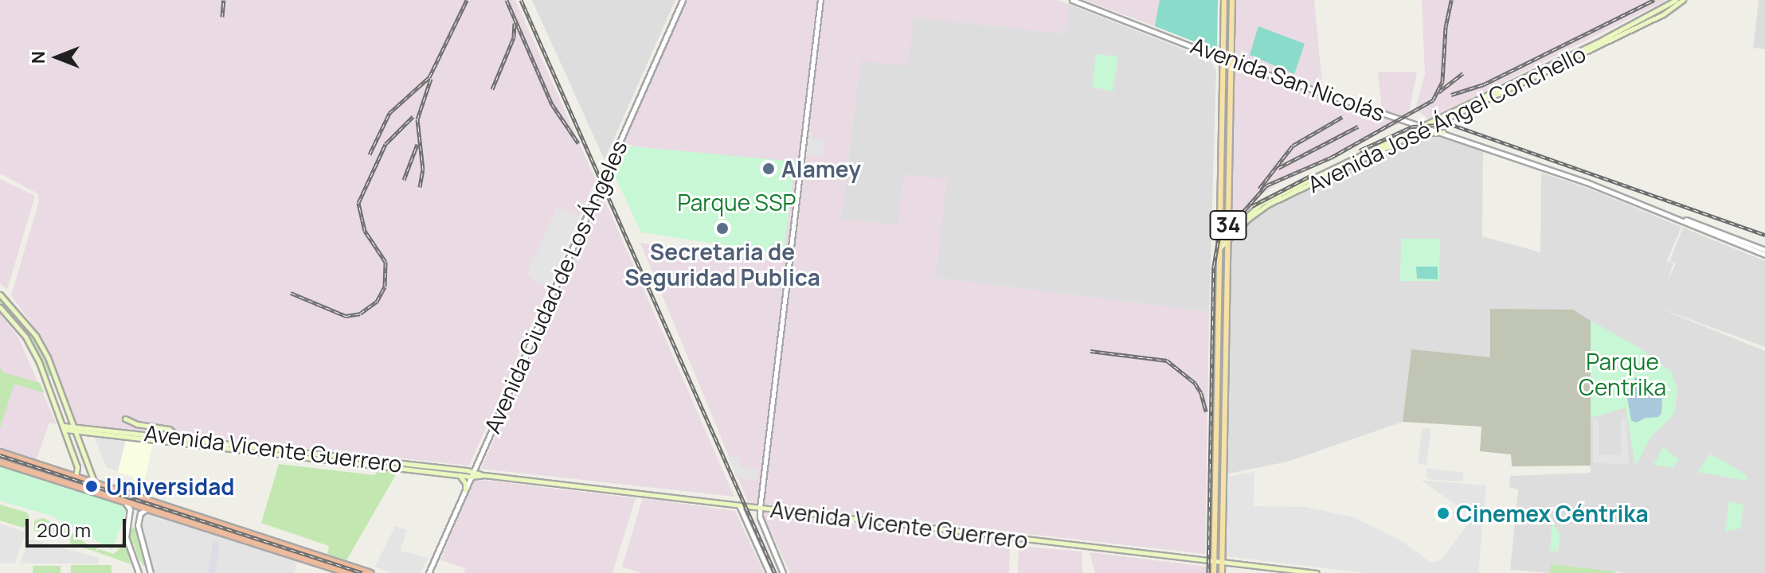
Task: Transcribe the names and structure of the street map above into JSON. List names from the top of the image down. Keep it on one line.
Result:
{"streets":{"main road":["Avenida José Ángel Conchello","34","Avenida Vicente Guerrero"],"street":["Avenida San Nicolás","Avenida Ciudad de Los Ángeles"]},"crossings":[["Avenida San Nicolás","Avenida José Ángel Conchello"],["Avenida San Nicolás","34"],["Avenida José Ángel Conchello","34"],["34","Avenida Vicente Guerrero"],["Avenida Ciudad de Los Ángeles","Avenida Vicente Guerrero"]],"parks":["Parque SSP","Parque Centrika"],"places":["Alamey","Secretaria de Seguridad Publica","Universidad","Cinemex Céntrika"],"scale_bar":"200 m","north":"left"}
